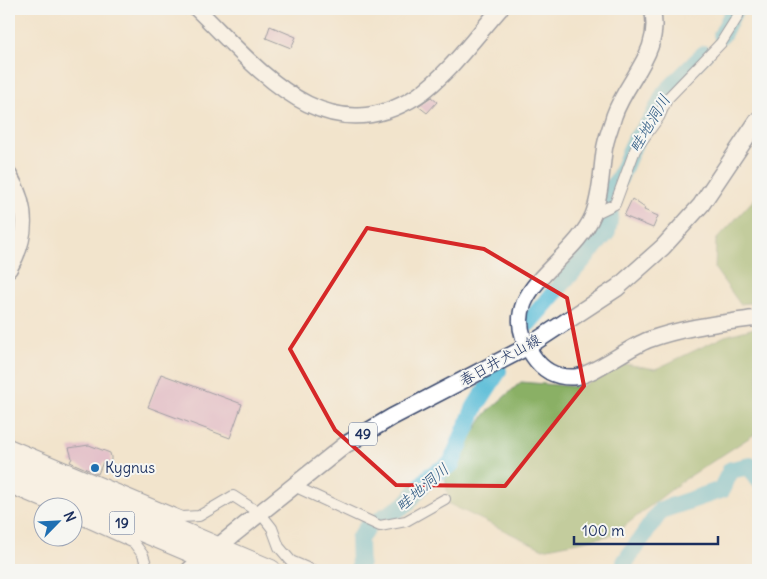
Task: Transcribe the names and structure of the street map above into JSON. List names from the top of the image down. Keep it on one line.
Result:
{"streets":{"highway":["19"],"main road":["春日井犬山線","49"]},"crossings":[["春日井犬山線","19"]],"water":["畦地洞川"],"places":["Kygnus"],"scale_bar":"100 m","north":"top right"}
